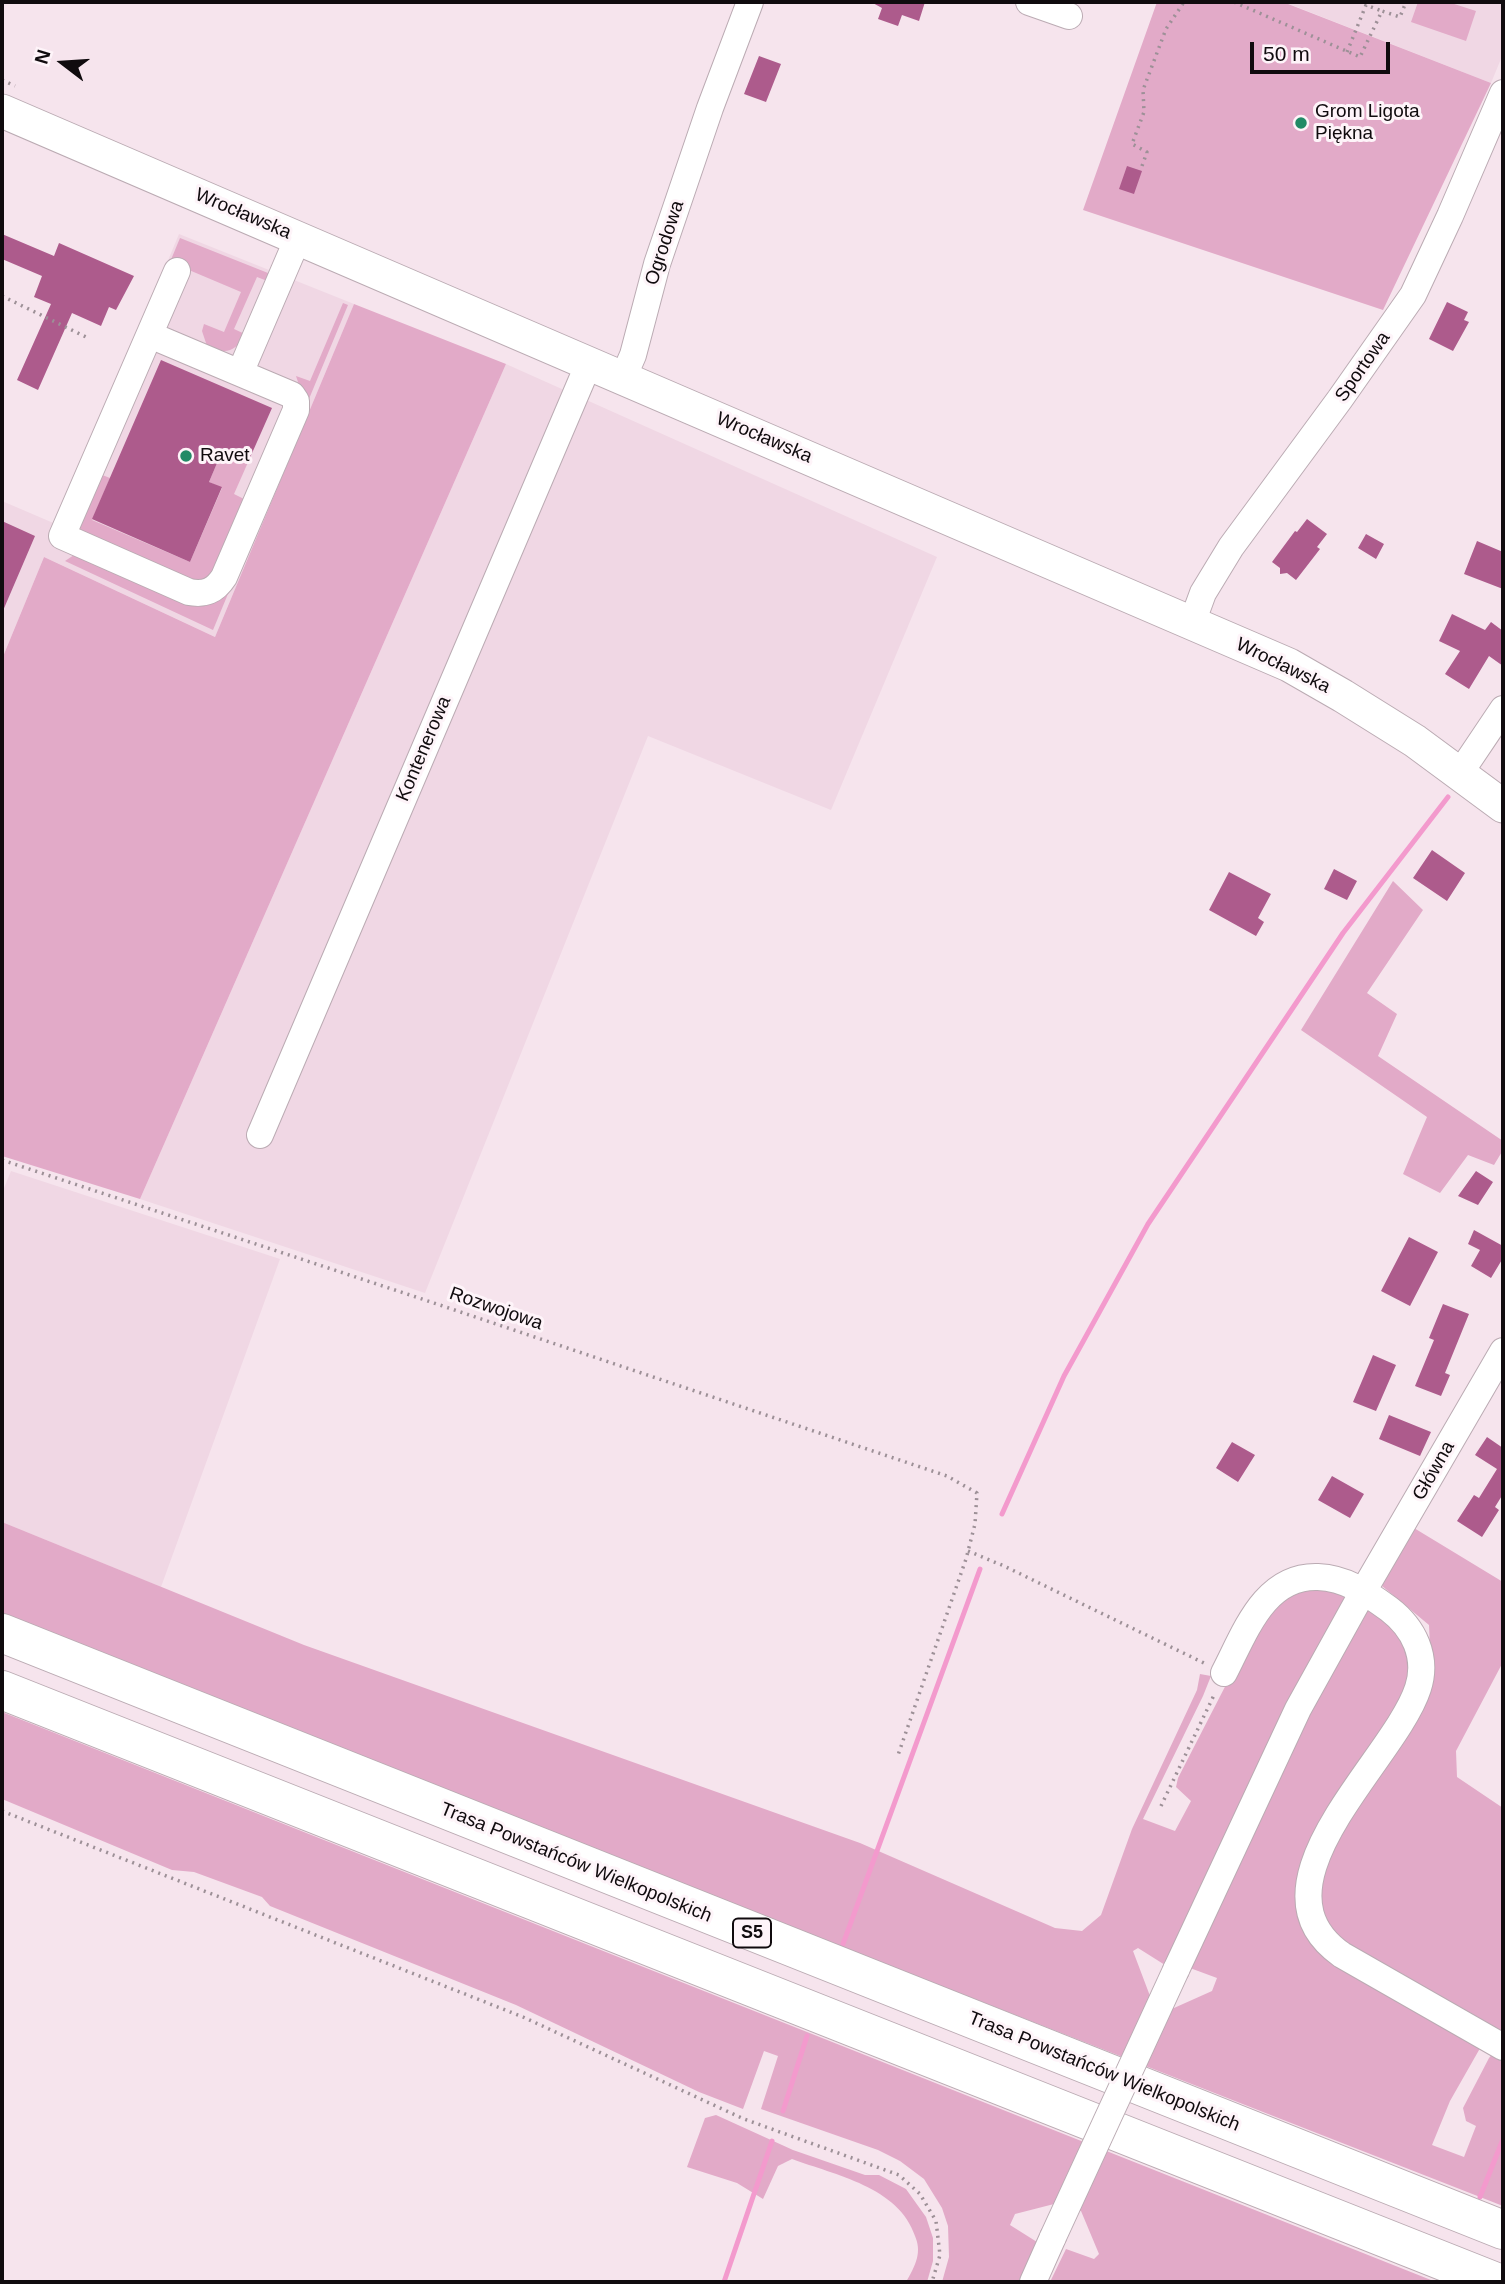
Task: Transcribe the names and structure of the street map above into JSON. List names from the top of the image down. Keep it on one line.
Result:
{"streets":{"highway":["Trasa Powstańców Wielkopolskich","S5"],"main road":["Wrocławska"],"street":["Ogrodowa","Sportowa","Kontenerowa","Główna"],"path":["Rozwojowa"]},"crossings":[["Wrocławska","Ogrodowa"],["Wrocławska","Sportowa"],["Wrocławska","Kontenerowa"]],"places":["Grom Ligota Piękna","Ravet"],"scale_bar":"50 m","north":"left"}
